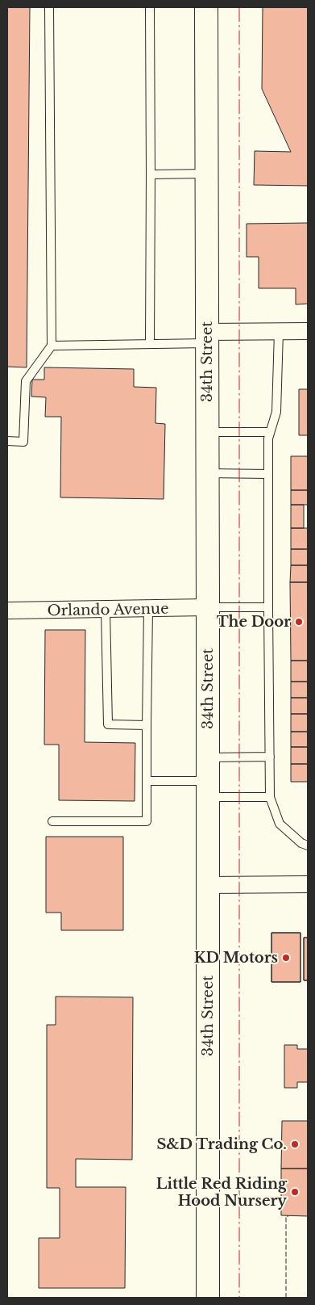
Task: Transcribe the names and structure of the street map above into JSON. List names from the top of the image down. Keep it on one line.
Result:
{"streets":{"main road":["34th Street"],"street":["Orlando Avenue"]},"crossings":[["34th Street","Orlando Avenue"]],"places":["The Door","KD Motors","S&D Trading Co.","Little Red Riding Hood Nursery"]}
